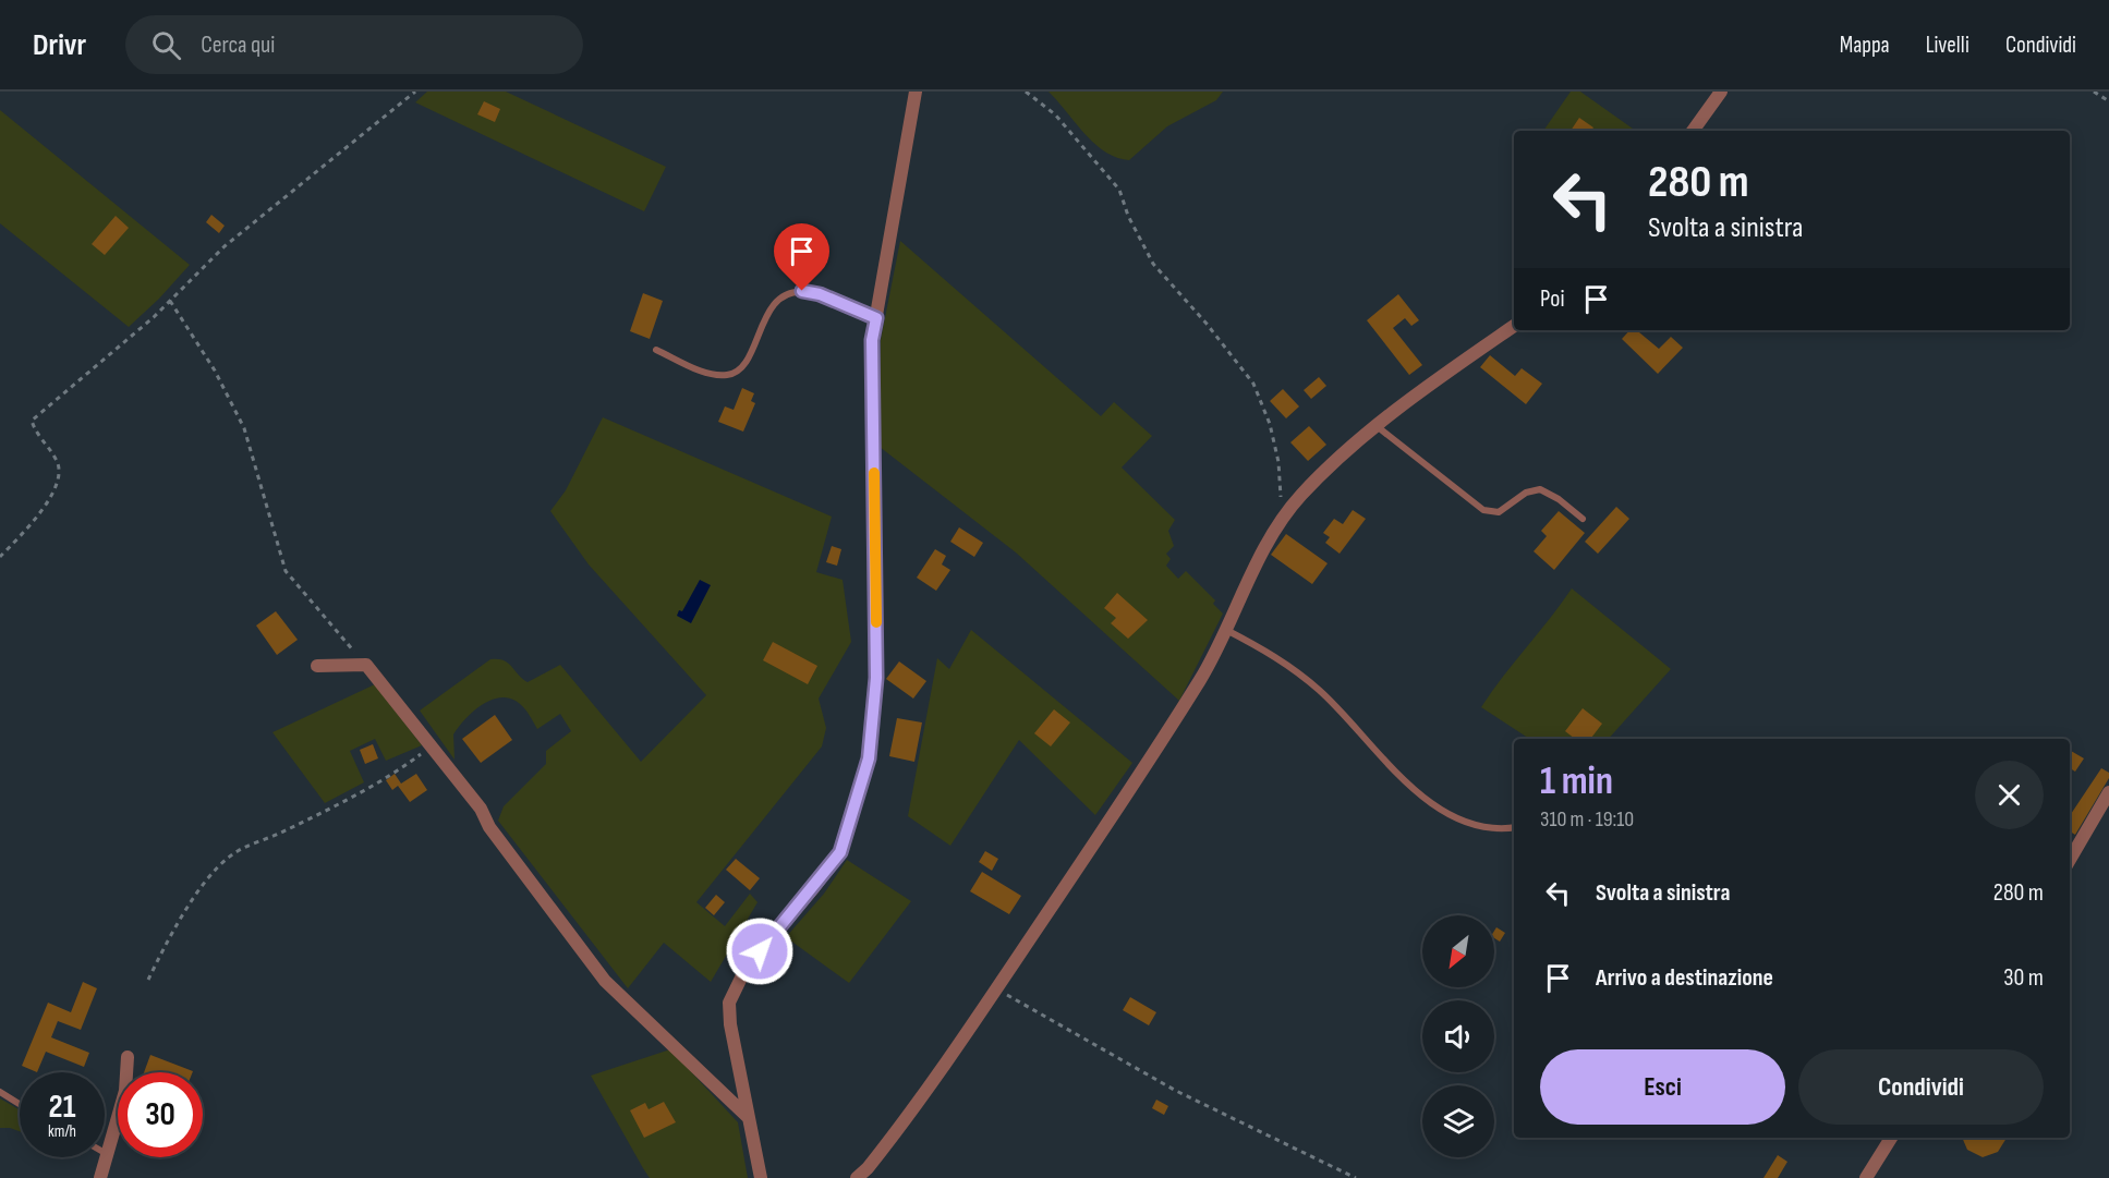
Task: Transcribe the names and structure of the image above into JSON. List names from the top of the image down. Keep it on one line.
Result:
{"north":"bottom left","page":{"header":"Drivr","search":"Cerca qui","nav":["Mappa","Livelli","Condividi"],"turn":["280 m","Svolta a sinistra"],"then":"Poi","heading":["1 min","310 m · 19:10"],"list":[{"name":"Svolta a sinistra","value":"280 m"},{"name":"Arrivo a destinazione","value":"30 m"}],"buttons":["Esci","Condividi"],"speed":"21 km/h","limit":"30"}}
